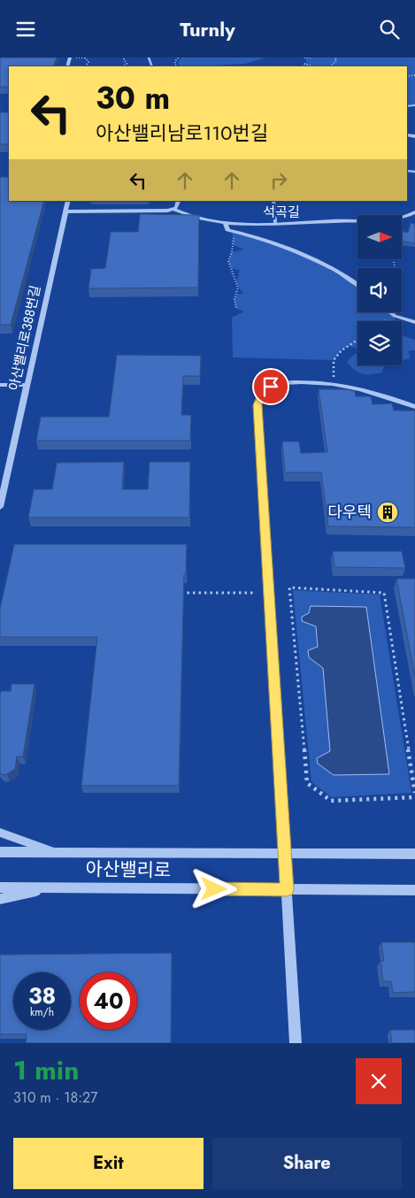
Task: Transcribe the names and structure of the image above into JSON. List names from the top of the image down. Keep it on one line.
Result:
{"streets":{"street":["석곡길","아산밸리로388번길","아산밸리로"]},"places":{"building":["다우텍"]},"north":"right","page":{"header":"Turnly","turn":["30 m","아산밸리남로110번길"],"speed":"38 km/h","limit":"40","heading":["1 min","310 m · 18:27"],"buttons":["Exit","Share"]}}
